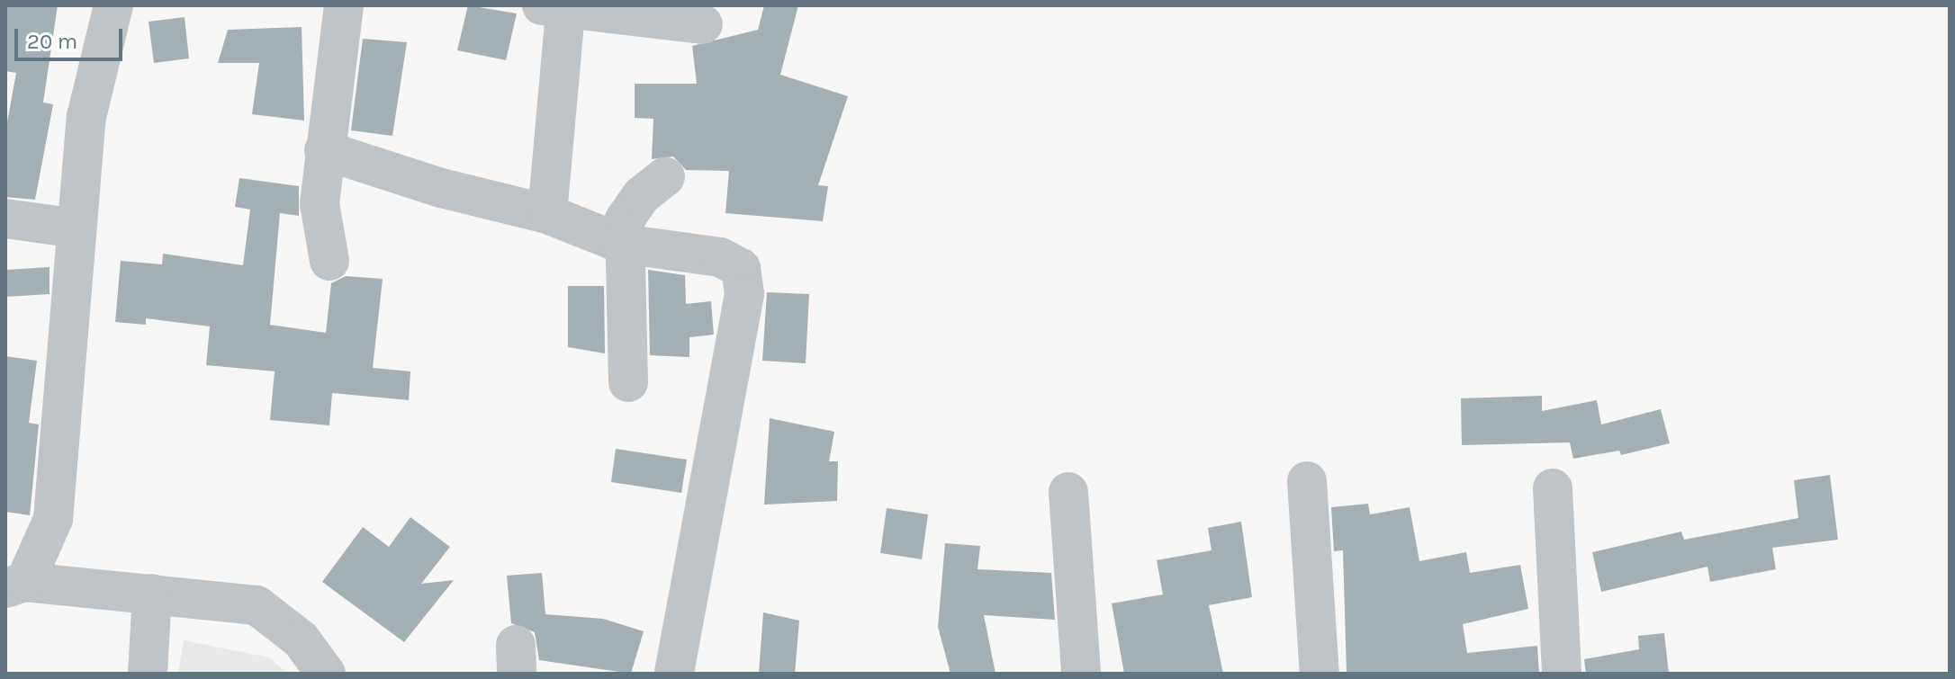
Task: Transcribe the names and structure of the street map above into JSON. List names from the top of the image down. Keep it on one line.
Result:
{"scale_bar":"20 m"}
